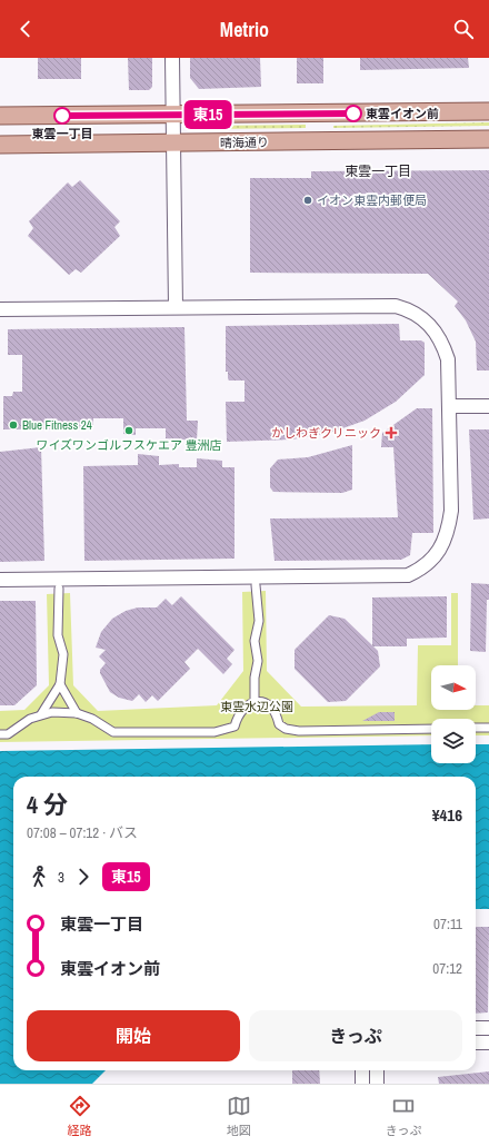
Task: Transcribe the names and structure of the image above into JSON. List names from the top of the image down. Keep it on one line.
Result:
{"streets":{"main road":["晴海通り"]},"districts":["東雲一丁目"],"parks":["東雲水辺公園"],"places":{"other":["東雲イオン前","東雲一丁目","イオン東雲内郵便局","Blue Fitness 24","ワイズワンゴルフスケエア 豊洲店"],"health":["かしわぎクリニック"]},"lines":["bus line 東15"],"north":"right","page":{"header":"Metrio","on_map":"東15","heading":["4 分","07:08 – 07:12 · バス","¥416"],"legs":["3","東15"],"list":[{"name":"東雲一丁目","value":"07:11"},{"name":"東雲イオン前","value":"07:12"}],"buttons":["開始","きっぷ"],"tabs":["経路","地図","きっぷ"]}}
